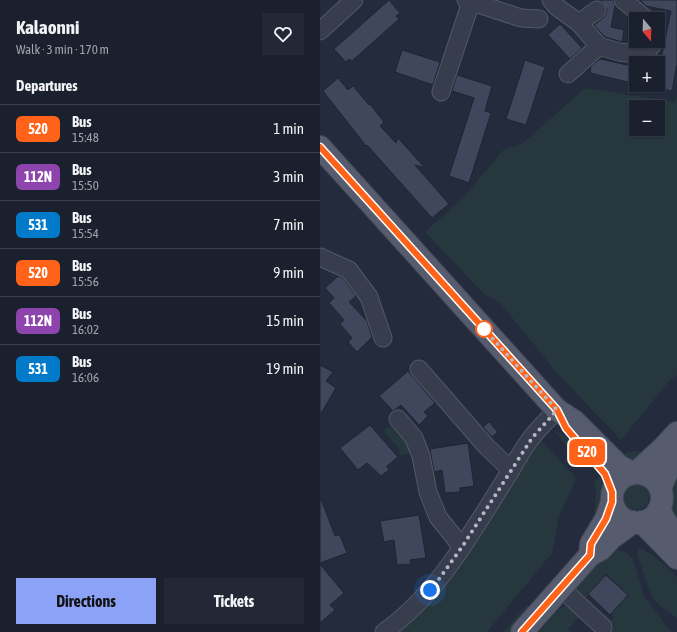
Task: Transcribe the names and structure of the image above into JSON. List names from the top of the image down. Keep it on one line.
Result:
{"lines":["bus line 520"],"north":"bottom","page":{"heading":[["Kalaonni","Walk · 3 min · 170 m"],"Departures"],"on_map":"520","map_buttons":["+","−"],"list":[{"mark":"520","name":"Bus","note":"15:48","value":"1 min"},{"mark":"112N","name":"Bus","note":"15:50","value":"3 min"},{"mark":"531","name":"Bus","note":"15:54","value":"7 min"},{"mark":"520","name":"Bus","note":"15:56","value":"9 min"},{"mark":"112N","name":"Bus","note":"16:02","value":"15 min"},{"mark":"531","name":"Bus","note":"16:06","value":"19 min"}],"buttons":["Directions","Tickets"]}}
